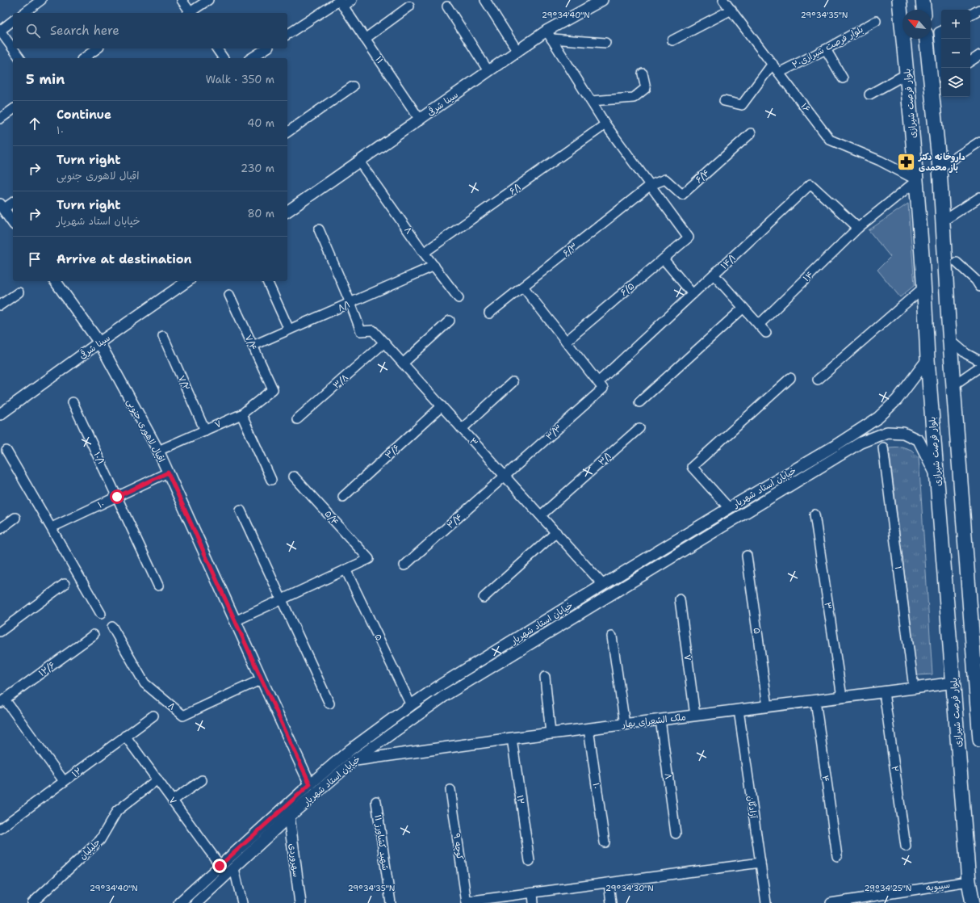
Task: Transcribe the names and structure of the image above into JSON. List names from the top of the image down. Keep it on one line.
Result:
{"streets":{"main road":["بلوار فرصت شیرازی"],"street":["بلوار فرصت شیرازی۲۰","۱۱","سینا شرقی","۱۶","۶/۴","۶/۱","۸","۶/۳","۱۴/۱","۱۴","۶/۵","۸/۱","۷/۴","۳/۸","۷/۲","۷","اقبال لاهوری جنوبی","۳/۳","۳","۳/۶","۱۰/۱","۳/۱","خیابان استاد شهریار","۱۰","۵/۴","۳/۴","۱","۵","۱۲/۶","ملک الشعرای بهار","۲","۱۲","۴","آزادگان","۱۱ شهید کشاورز","کوچه ۹","جلیلیان","سهروردی","سیبویه"]},"crossings":[["بلوار فرصت شیرازی۲۰","۱۶"],["۱۱","سینا شرقی"],["سینا شرقی","۸"],["سینا شرقی","اقبال لاهوری جنوبی"],["بلوار فرصت شیرازی","۱۶"],["بلوار فرصت شیرازی","۱۴"],["بلوار فرصت شیرازی","خیابان استاد شهریار"],["بلوار فرصت شیرازی","ملک الشعرای بهار"],["بلوار فرصت شیرازی","سیبویه"],["۱۶","۱۴"],["۶/۴","۶/۳"],["۶/۴","۶/۵"],["۶/۱","۸"],["۸","۸/۱"],["۸","اقبال لاهوری جنوبی"],["۸","ملک الشعرای بهار"],["۶/۳","۶/۵"],["۱۴/۱","۱۴"],["۱۴/۱","۳/۳"],["۸/۱","۷/۴"],["۸/۱","۳"],["۷/۴","۷"],["۳/۸","۳"],["۷/۲","۷"],["۷","اقبال لاهوری جنوبی"],["۷","خیابان استاد شهریار"],["۷","ملک الشعرای بهار"],["۷","۱۲"],["۷","جلیلیان"],["اقبال لاهوری جنوبی","خیابان استاد شهریار"],["اقبال لاهوری جنوبی","۱۰"],["۳/۳","۳"],["۳/۳","۳/۴"],["۳","۳/۶"],["۳","۳/۱"],["۳","خیابان استاد شهریار"],["۳","۳/۴"],["۳","ملک الشعرای بهار"],["۱۰/۱","۱۰"],["خیابان استاد شهریار","۵"],["خیابان استاد شهریار","ملک الشعرای بهار"],["خیابان استاد شهریار","سهروردی"],["۱۰","ملک الشعرای بهار"],["۵/۴","۵"],["۱","ملک الشعرای بهار"],["۵","ملک الشعرای بهار"],["ملک الشعرای بهار","۲"],["ملک الشعرای بهار","۱۲"],["ملک الشعرای بهار","۴"],["ملک الشعرای بهار","آزادگان"]],"places":{"pharmacy":["داروخانه دکتر باز محمدی"]},"north":"top left","page":{"map_buttons":["+","−"],"search":"Search here","heading":["5 min","Walk · 350 m"],"list":[["Continue","۱۰","40 m"],["Turn right","اقبال لاهوری جنوبی","230 m"],["Turn right","خیابان استاد شهریار","80 m"],"Arrive at destination"]},"coordinates":["29°34'40\"N","29°34'35\"N","29°34'30\"N","29°34'25\"N"]}
